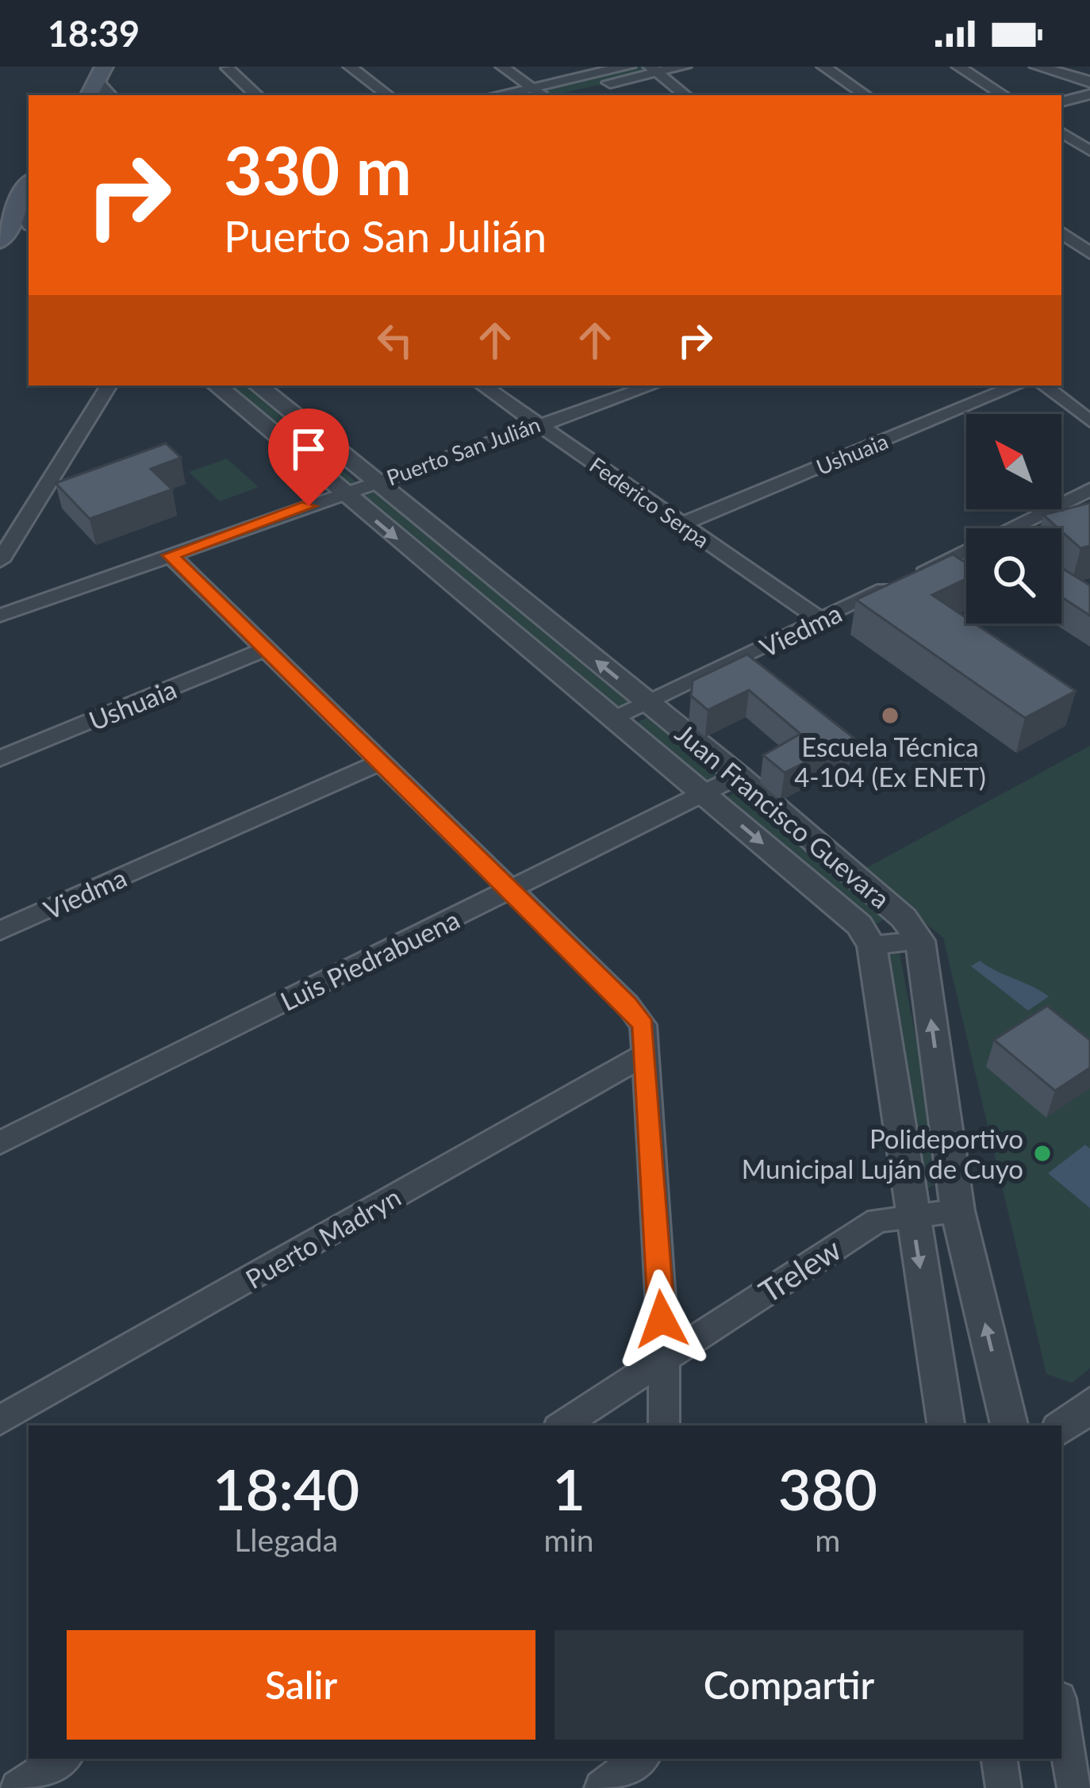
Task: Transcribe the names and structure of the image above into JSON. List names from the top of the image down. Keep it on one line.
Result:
{"streets":{"street":["Puerto San Julián","Ushuaia","Federico Serpa","Viedma","Juan Francisco Guevara","Luis Piedrabuena","Puerto Madryn","Trelew"]},"crossings":[["Puerto San Julián","Federico Serpa"],["Puerto San Julián","Juan Francisco Guevara"],["Ushuaia","Federico Serpa"],["Federico Serpa","Viedma"],["Viedma","Juan Francisco Guevara"],["Juan Francisco Guevara","Luis Piedrabuena"],["Juan Francisco Guevara","Trelew"]],"places":["Escuela Técnica 4-104 (Ex ENET)","Polideportivo Municipal Luján de Cuyo"],"north":"top left","page":{"status":"18:39","turn":["330 m","Puerto San Julián"],"eta":["18:40","Llegada","1","min","380","m"],"buttons":["Salir","Compartir"]}}
